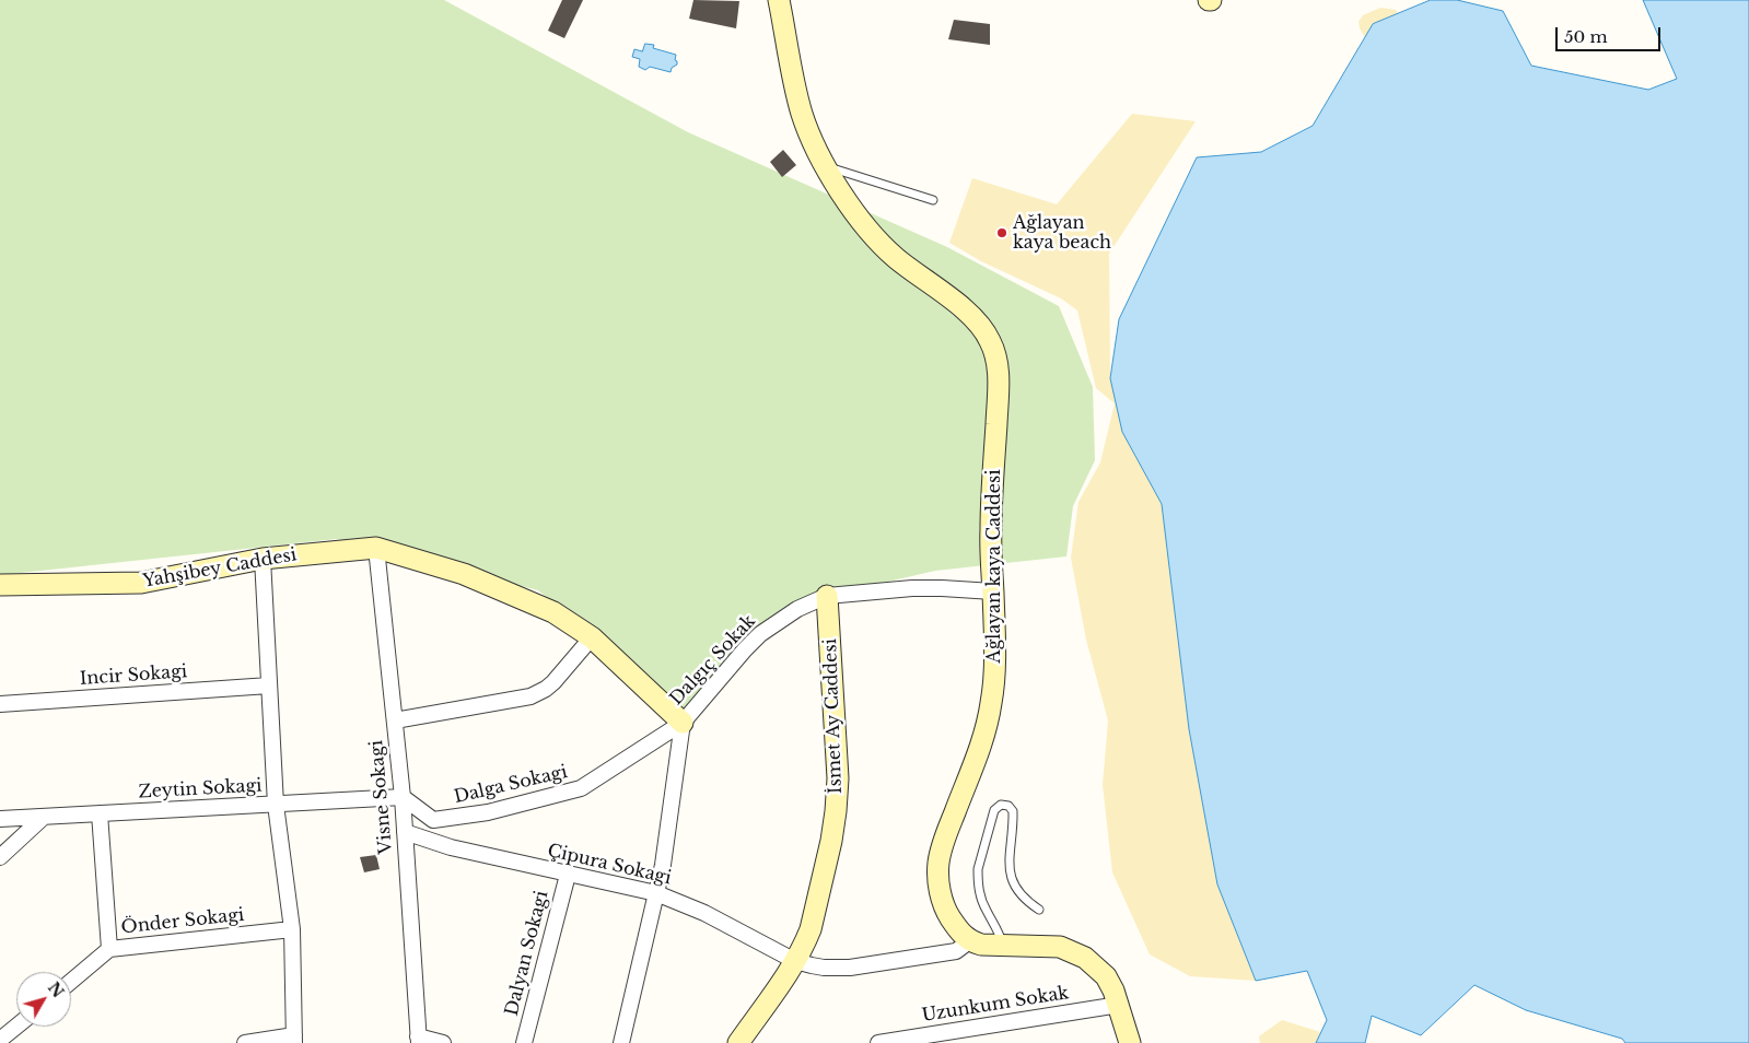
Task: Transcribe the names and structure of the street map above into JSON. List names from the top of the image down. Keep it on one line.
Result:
{"streets":{"street":["Ağlayan kaya Caddesi","Yahşibey Caddesi","Dalgıç Sokak","Incir Sokagi","İsmet Ay Caddesi","Dalga Sokagi","Zeytin Sokagi","Visne Sokagi","Çipura Sokagi","Önder Sokagi","Dalyan Sokagi","Uzunkum Sokak"]},"crossings":[["Ağlayan kaya Caddesi","Dalgıç Sokak"],["Ağlayan kaya Caddesi","Çipura Sokagi"],["Yahşibey Caddesi","Dalgıç Sokak"],["Yahşibey Caddesi","Dalga Sokagi"],["Yahşibey Caddesi","Visne Sokagi"],["Dalgıç Sokak","İsmet Ay Caddesi"],["Dalgıç Sokak","Dalga Sokagi"],["Dalgıç Sokak","Çipura Sokagi"],["İsmet Ay Caddesi","Çipura Sokagi"],["Dalga Sokagi","Zeytin Sokagi"],["Dalga Sokagi","Visne Sokagi"],["Zeytin Sokagi","Visne Sokagi"],["Visne Sokagi","Çipura Sokagi"],["Çipura Sokagi","Dalyan Sokagi"]],"places":["Ağlayan kaya beach"],"scale_bar":"50 m","north":"top right"}
